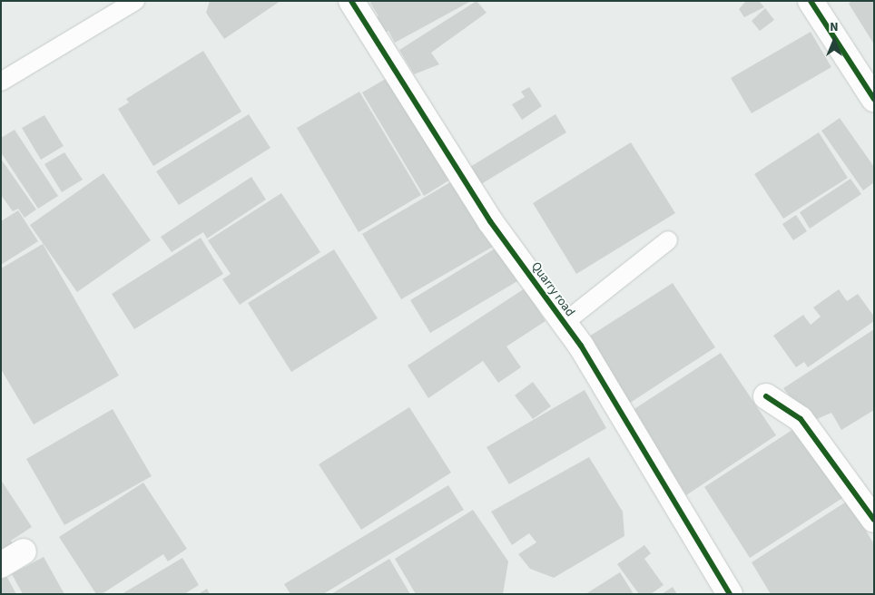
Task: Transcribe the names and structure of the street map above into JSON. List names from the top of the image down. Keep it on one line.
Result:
{"streets":{"street":["Quarry road"]},"north":"top"}
